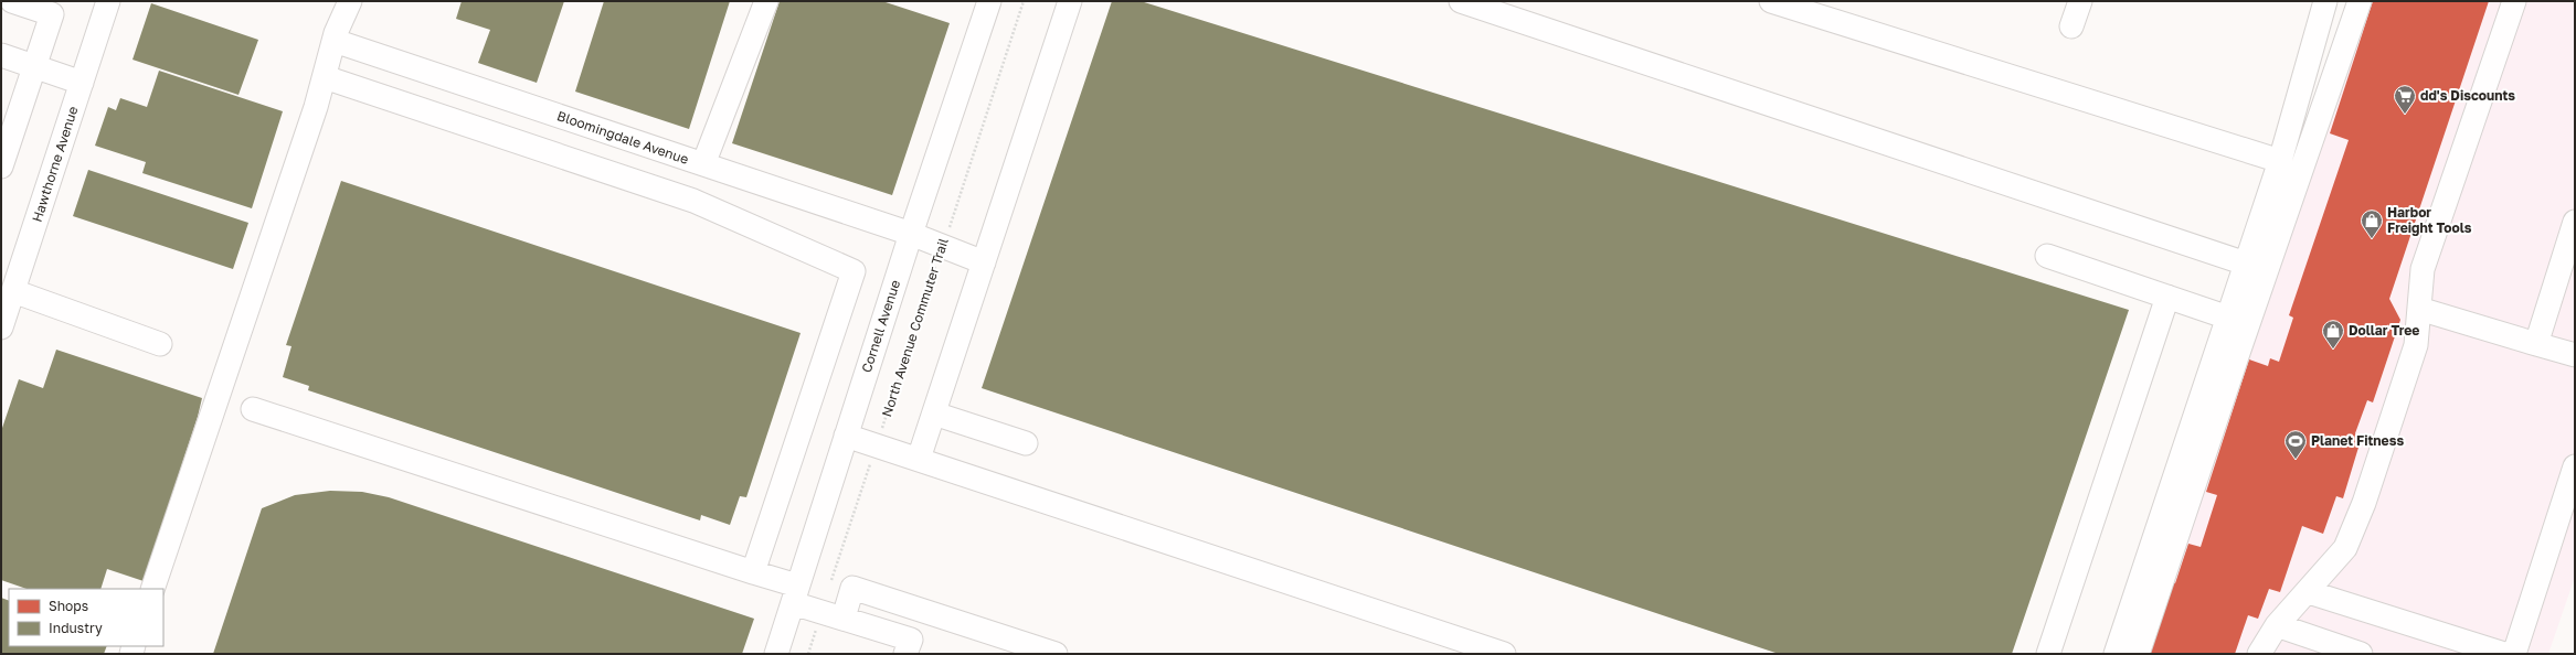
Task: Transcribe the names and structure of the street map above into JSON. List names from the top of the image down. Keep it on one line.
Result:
{"streets":{"street":["Bloomingdale Avenue","Hawthorne Avenue","Cornell Avenue"],"path":["North Avenue Commuter Trail"]},"crossings":[["Bloomingdale Avenue","Cornell Avenue"],["Bloomingdale Avenue","North Avenue Commuter Trail"]],"places":{"supermarket":["dd's Discounts"],"shop":["Harbor Freight Tools","Dollar Tree"],"sports":["Planet Fitness"]},"legend":["Shops","Industry"]}
